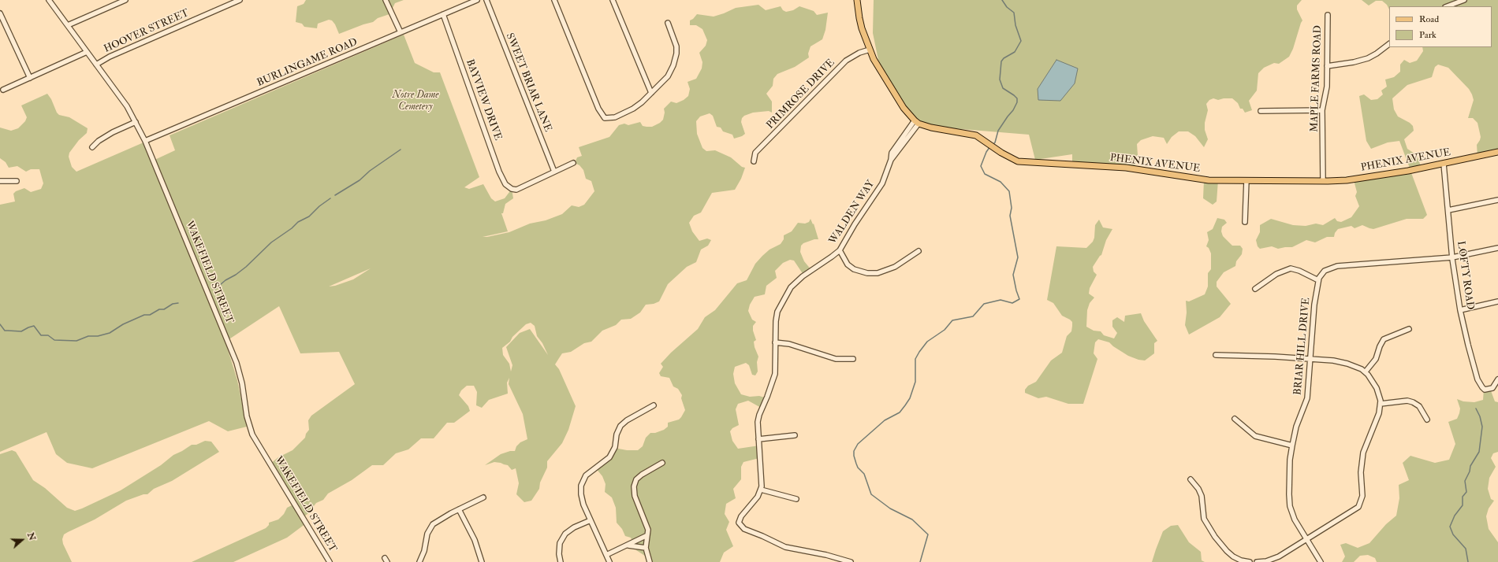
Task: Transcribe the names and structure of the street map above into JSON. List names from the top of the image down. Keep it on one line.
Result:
{"streets":{"main road":["PHENIX AVENUE"],"street":["HOOVER STREET","BURLINGAME ROAD","MAPLE FARMS ROAD","SWEET BRIAR LANE","PRIMROSE DRIVE","BAYVIEW DRIVE","WALDEN WAY","WAKEFIELD STREET","LOFTY ROAD","BRIAR HILL DRIVE"]},"crossings":[["HOOVER STREET","WAKEFIELD STREET"],["BURLINGAME ROAD","BAYVIEW DRIVE"],["BURLINGAME ROAD","WAKEFIELD STREET"],["MAPLE FARMS ROAD","PHENIX AVENUE"],["SWEET BRIAR LANE","BAYVIEW DRIVE"],["PHENIX AVENUE","WALDEN WAY"],["PHENIX AVENUE","LOFTY ROAD"]],"parks":["Notre Dame Cemetery"],"legend":["Road","Park"],"north":"right"}
